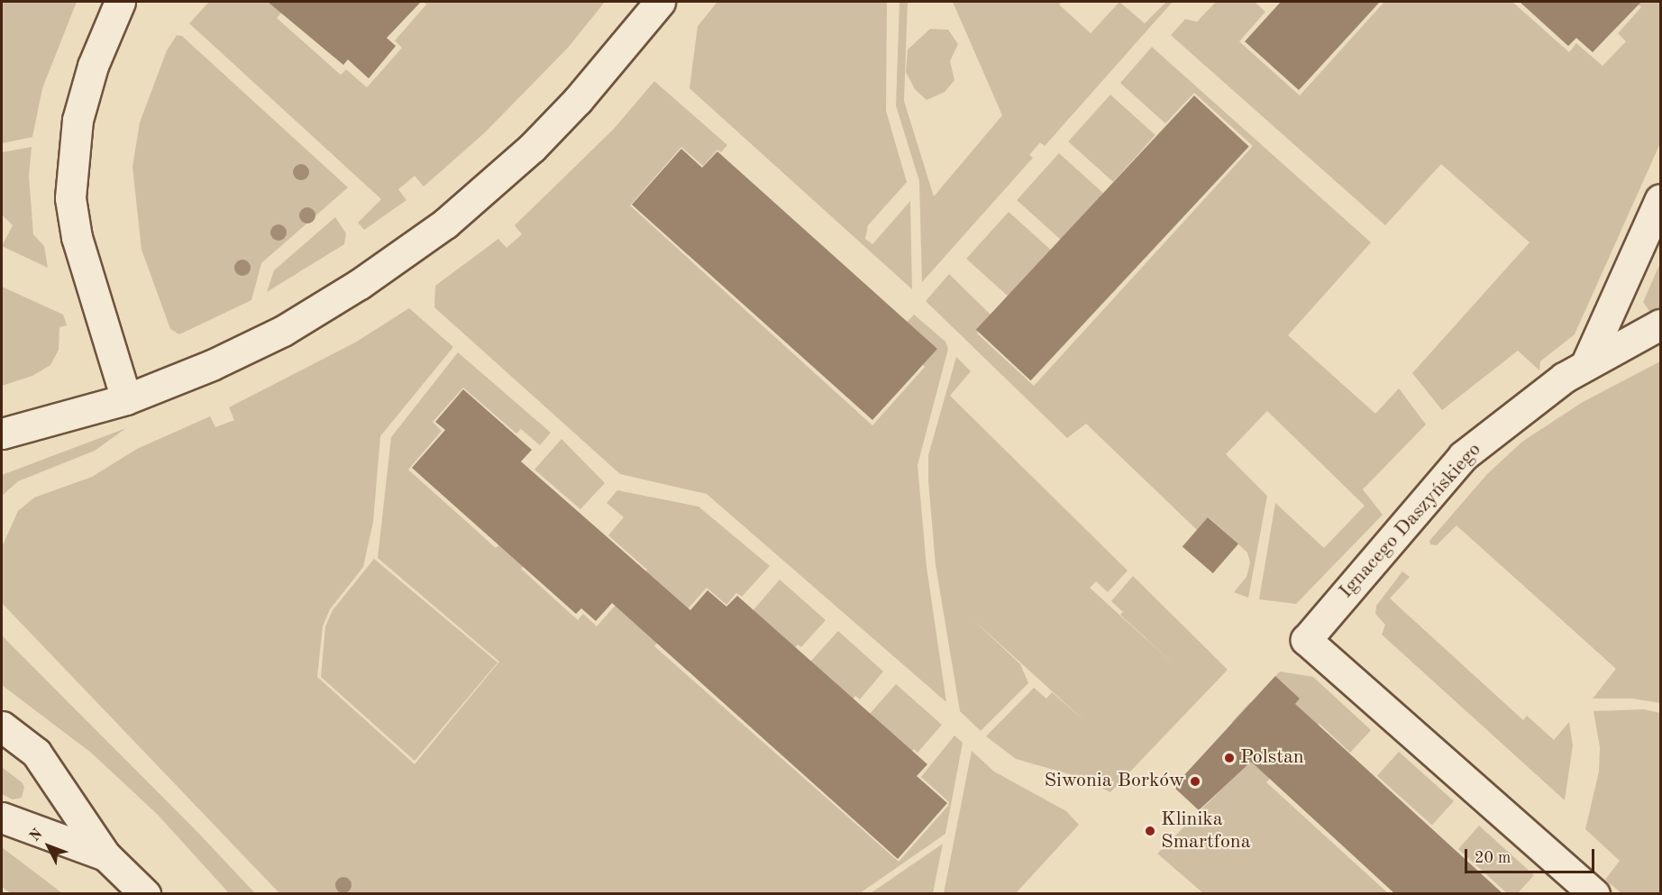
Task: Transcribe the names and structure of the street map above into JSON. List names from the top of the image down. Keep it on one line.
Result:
{"streets":{"street":["Ignacego Daszyńskiego"]},"places":["Polstan","Siwonia Borków","Klinika Smartfona"],"scale_bar":"20 m","north":"top left"}
